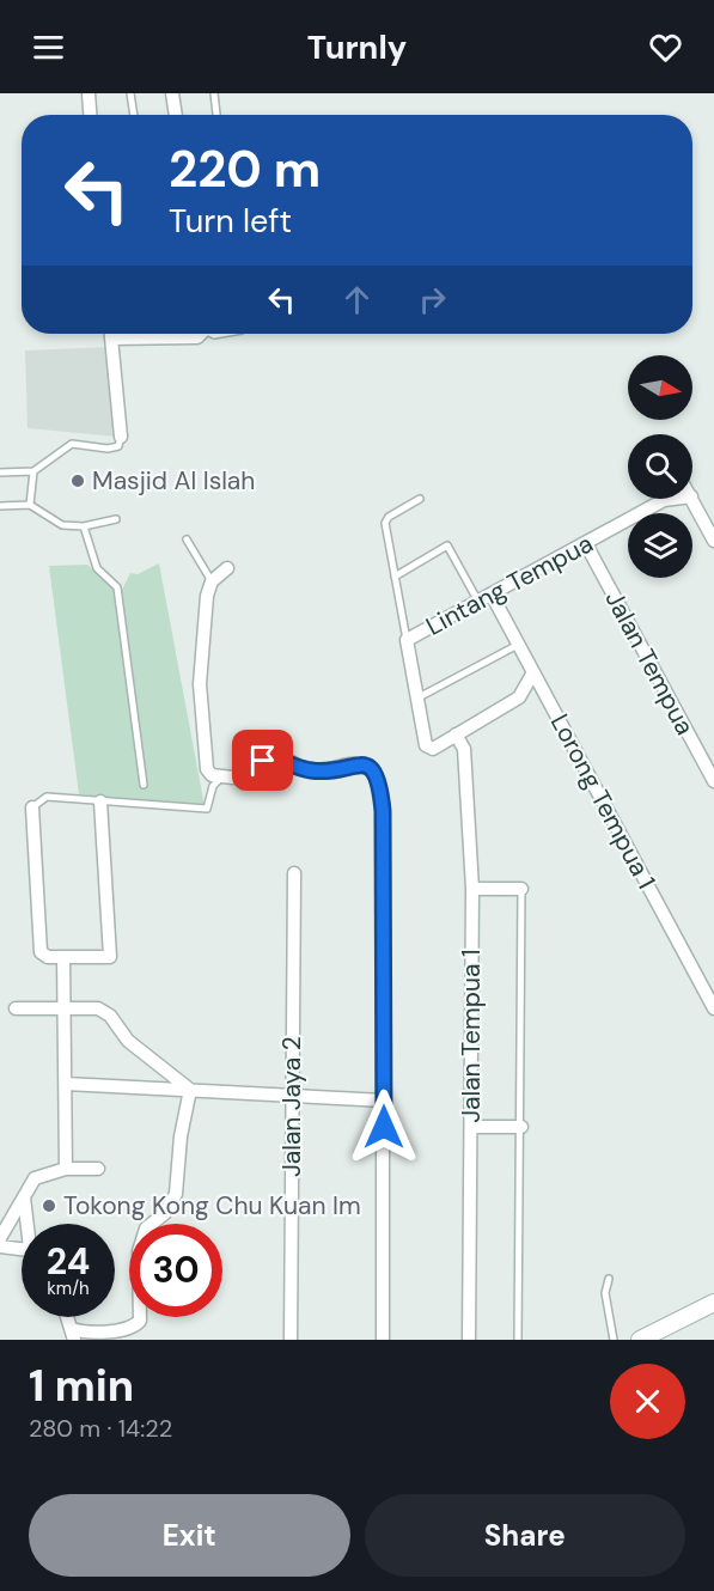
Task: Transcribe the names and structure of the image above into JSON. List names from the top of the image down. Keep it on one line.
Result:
{"streets":{"street":["Lintang Tempua","Jalan Tempua","Lorong Tempua 1","Jalan Tempua 1","Jalan Jaya 2"]},"crossings":[["Lintang Tempua","Jalan Tempua"],["Lintang Tempua","Lorong Tempua 1"]],"places":["Masjid Al Islah","Tokong Kong Chu Kuan Im"],"north":"right","page":{"header":"Turnly","turn":["220 m","Turn left"],"speed":"24 km/h","limit":"30","heading":["1 min","280 m · 14:22"],"buttons":["Exit","Share"]}}
